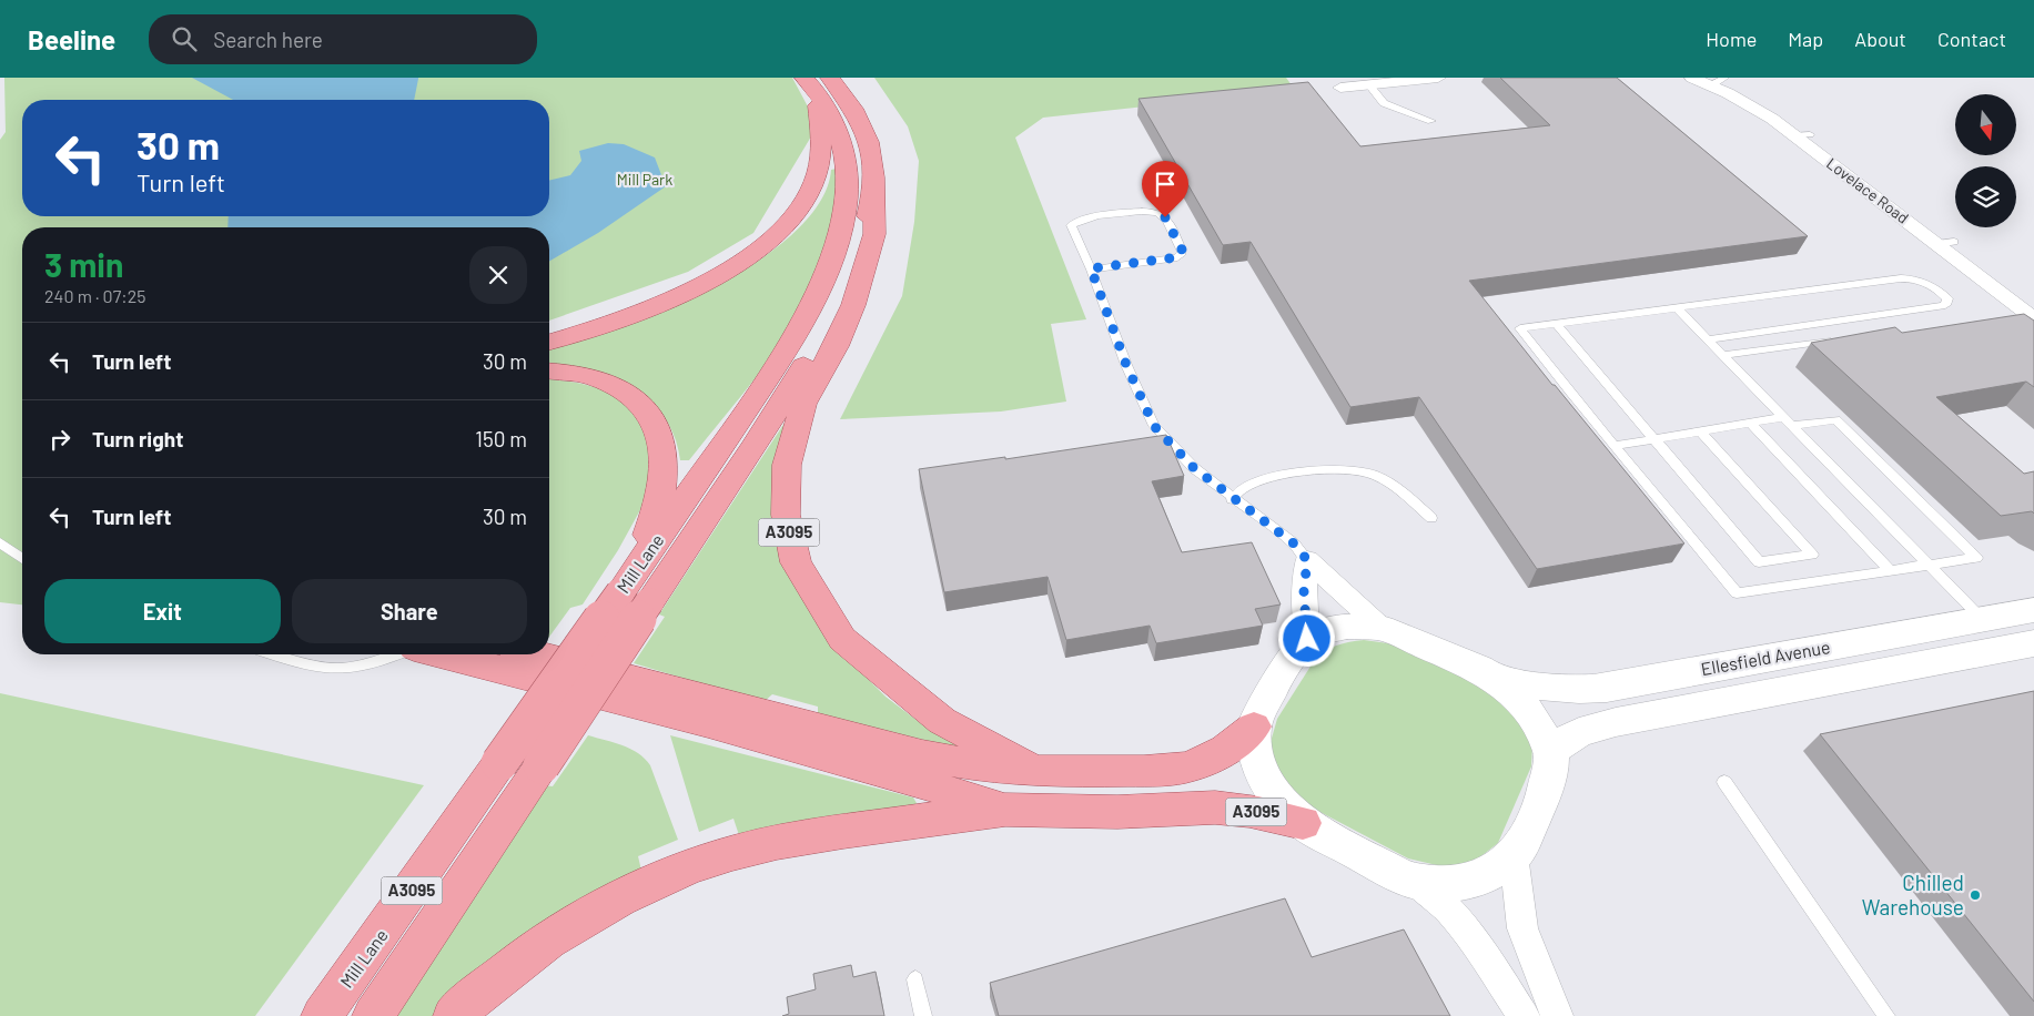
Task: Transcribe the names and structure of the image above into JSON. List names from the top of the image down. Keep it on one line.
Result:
{"streets":{"main road":["A3095","Mill Lane"],"street":["Lovelace Road","Ellesfield Avenue"]},"crossings":[["A3095","Mill Lane"]],"parks":["Mill Park"],"places":["Chilled Warehouse"],"north":"bottom","page":{"header":"Beeline","search":"Search here","nav":["Home","Map","About","Contact"],"turn":["30 m","Turn left"],"heading":["3 min","240 m · 07:25"],"list":[{"name":"Turn left","value":"30 m"},{"name":"Turn right","value":"150 m"},{"name":"Turn left","value":"30 m"}],"buttons":["Exit","Share"]}}
